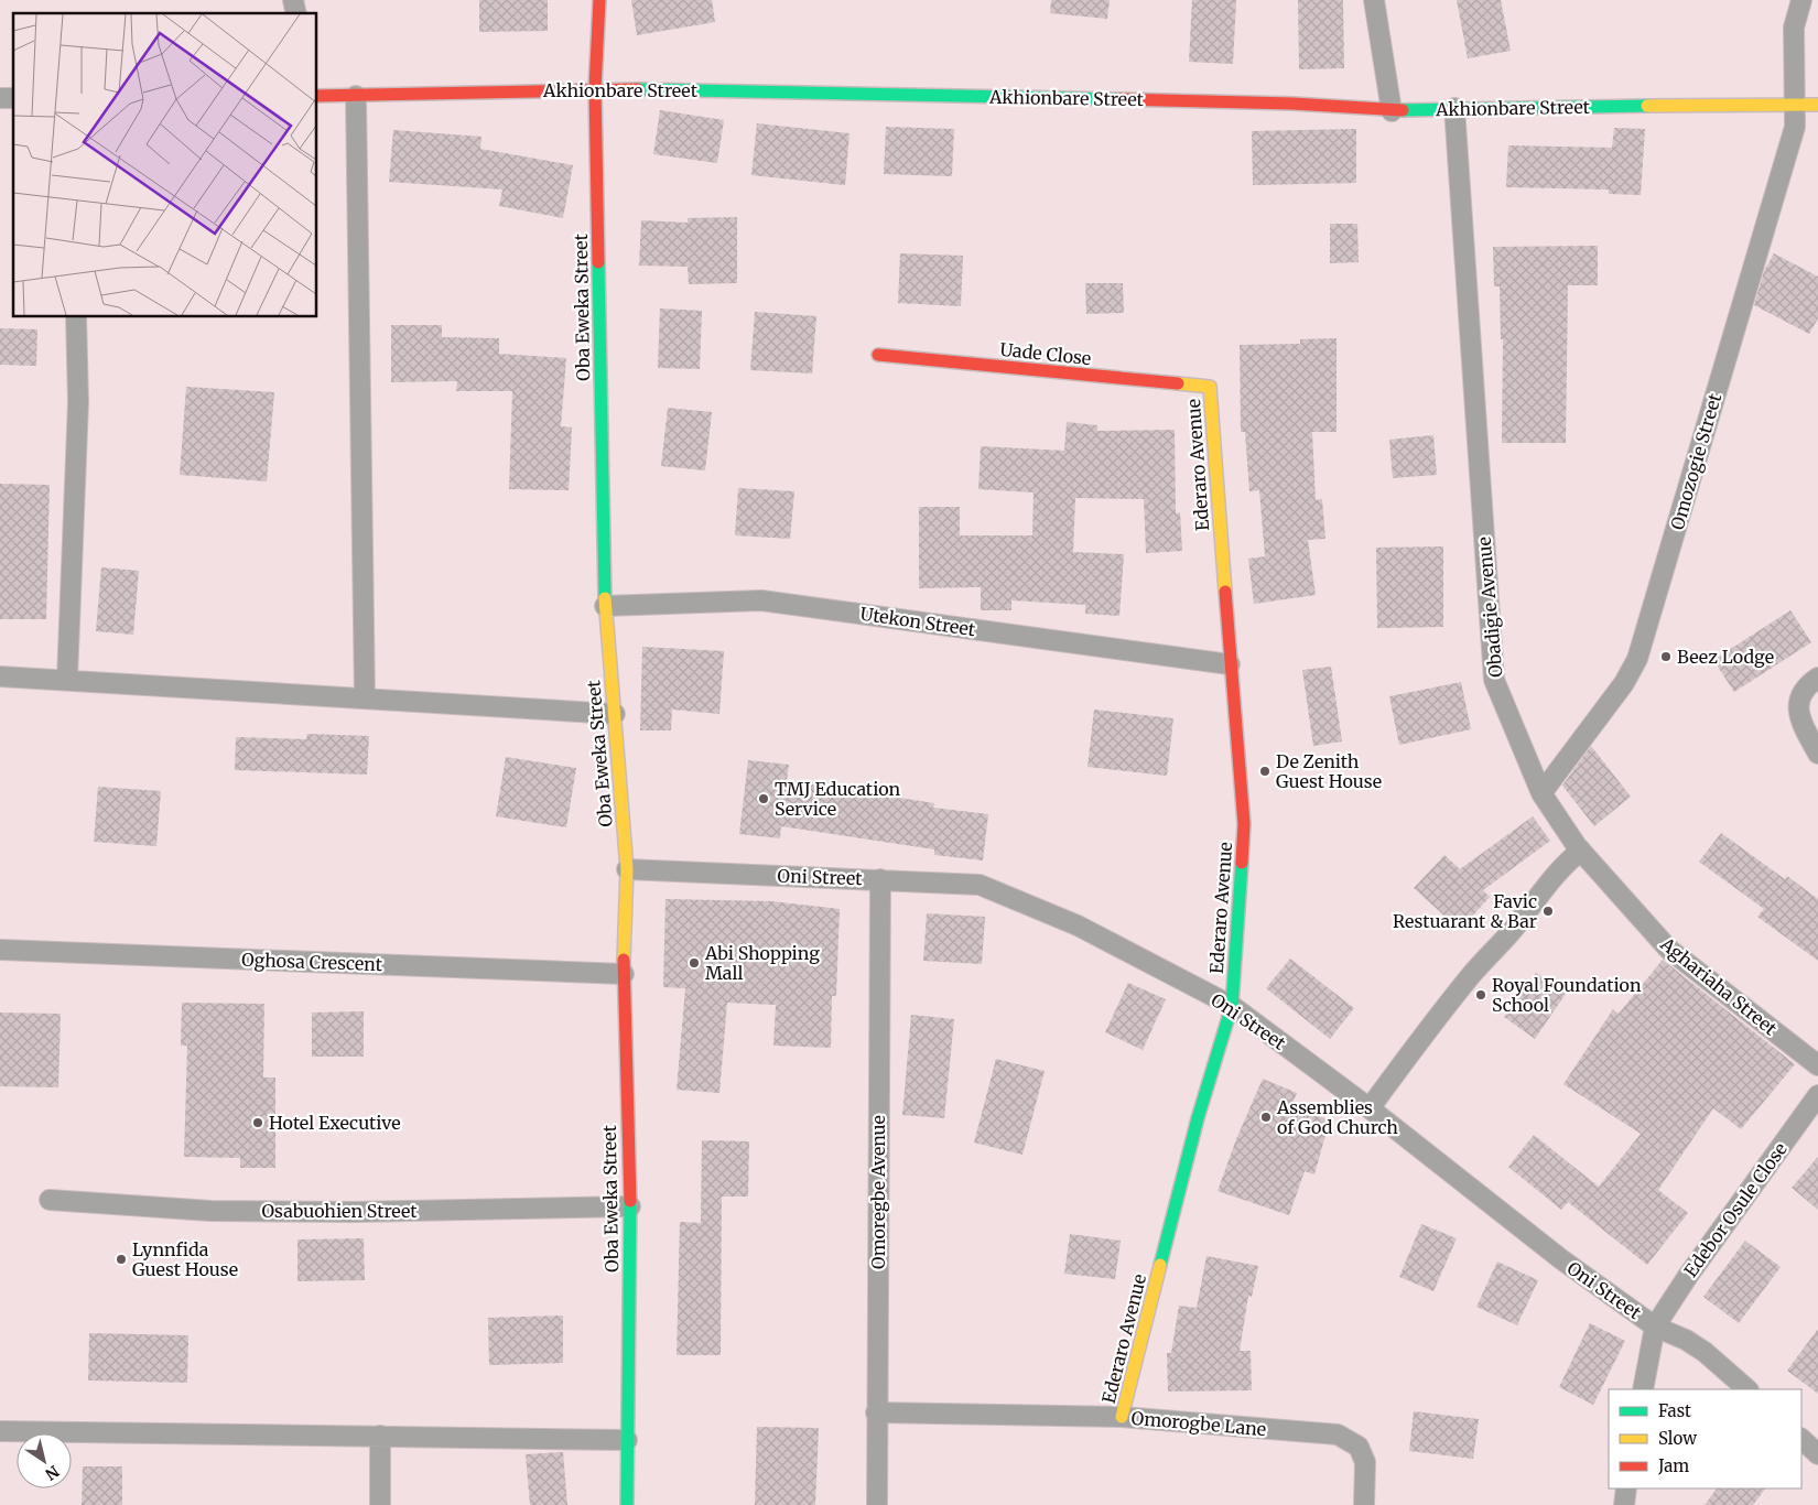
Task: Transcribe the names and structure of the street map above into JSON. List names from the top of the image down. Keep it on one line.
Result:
{"streets":{"street":["Akhionbare Street","Oba Eweka Street","Uade Close","Omozogie Street","Ederaro Avenue","Obadigie Avenue","Utekon Street","Oni Street","Oghosa Crescent","Aghariaha Street","Omoregbe Avenue","Edebor Osule Close","Osabuohien Street","Omorogbe Lane"]},"crossings":[["Akhionbare Street","Oba Eweka Street"],["Akhionbare Street","Omozogie Street"],["Akhionbare Street","Obadigie Avenue"],["Oba Eweka Street","Utekon Street"],["Oba Eweka Street","Oni Street"],["Oba Eweka Street","Oghosa Crescent"],["Oba Eweka Street","Osabuohien Street"],["Uade Close","Ederaro Avenue"],["Omozogie Street","Obadigie Avenue"],["Ederaro Avenue","Utekon Street"],["Ederaro Avenue","Oni Street"],["Ederaro Avenue","Omorogbe Lane"],["Obadigie Avenue","Aghariaha Street"],["Oni Street","Omoregbe Avenue"],["Oni Street","Edebor Osule Close"],["Omoregbe Avenue","Omorogbe Lane"]],"places":["Beez Lodge","De Zenith Guest House","TMJ Education Service","Favic Restuarant & Bar","Abi Shopping Mall","Royal Foundation School","Assemblies of God Church","Hotel Executive","Lynnfida Guest House"],"legend":["Fast","Slow","Jam"],"north":"bottom right"}
